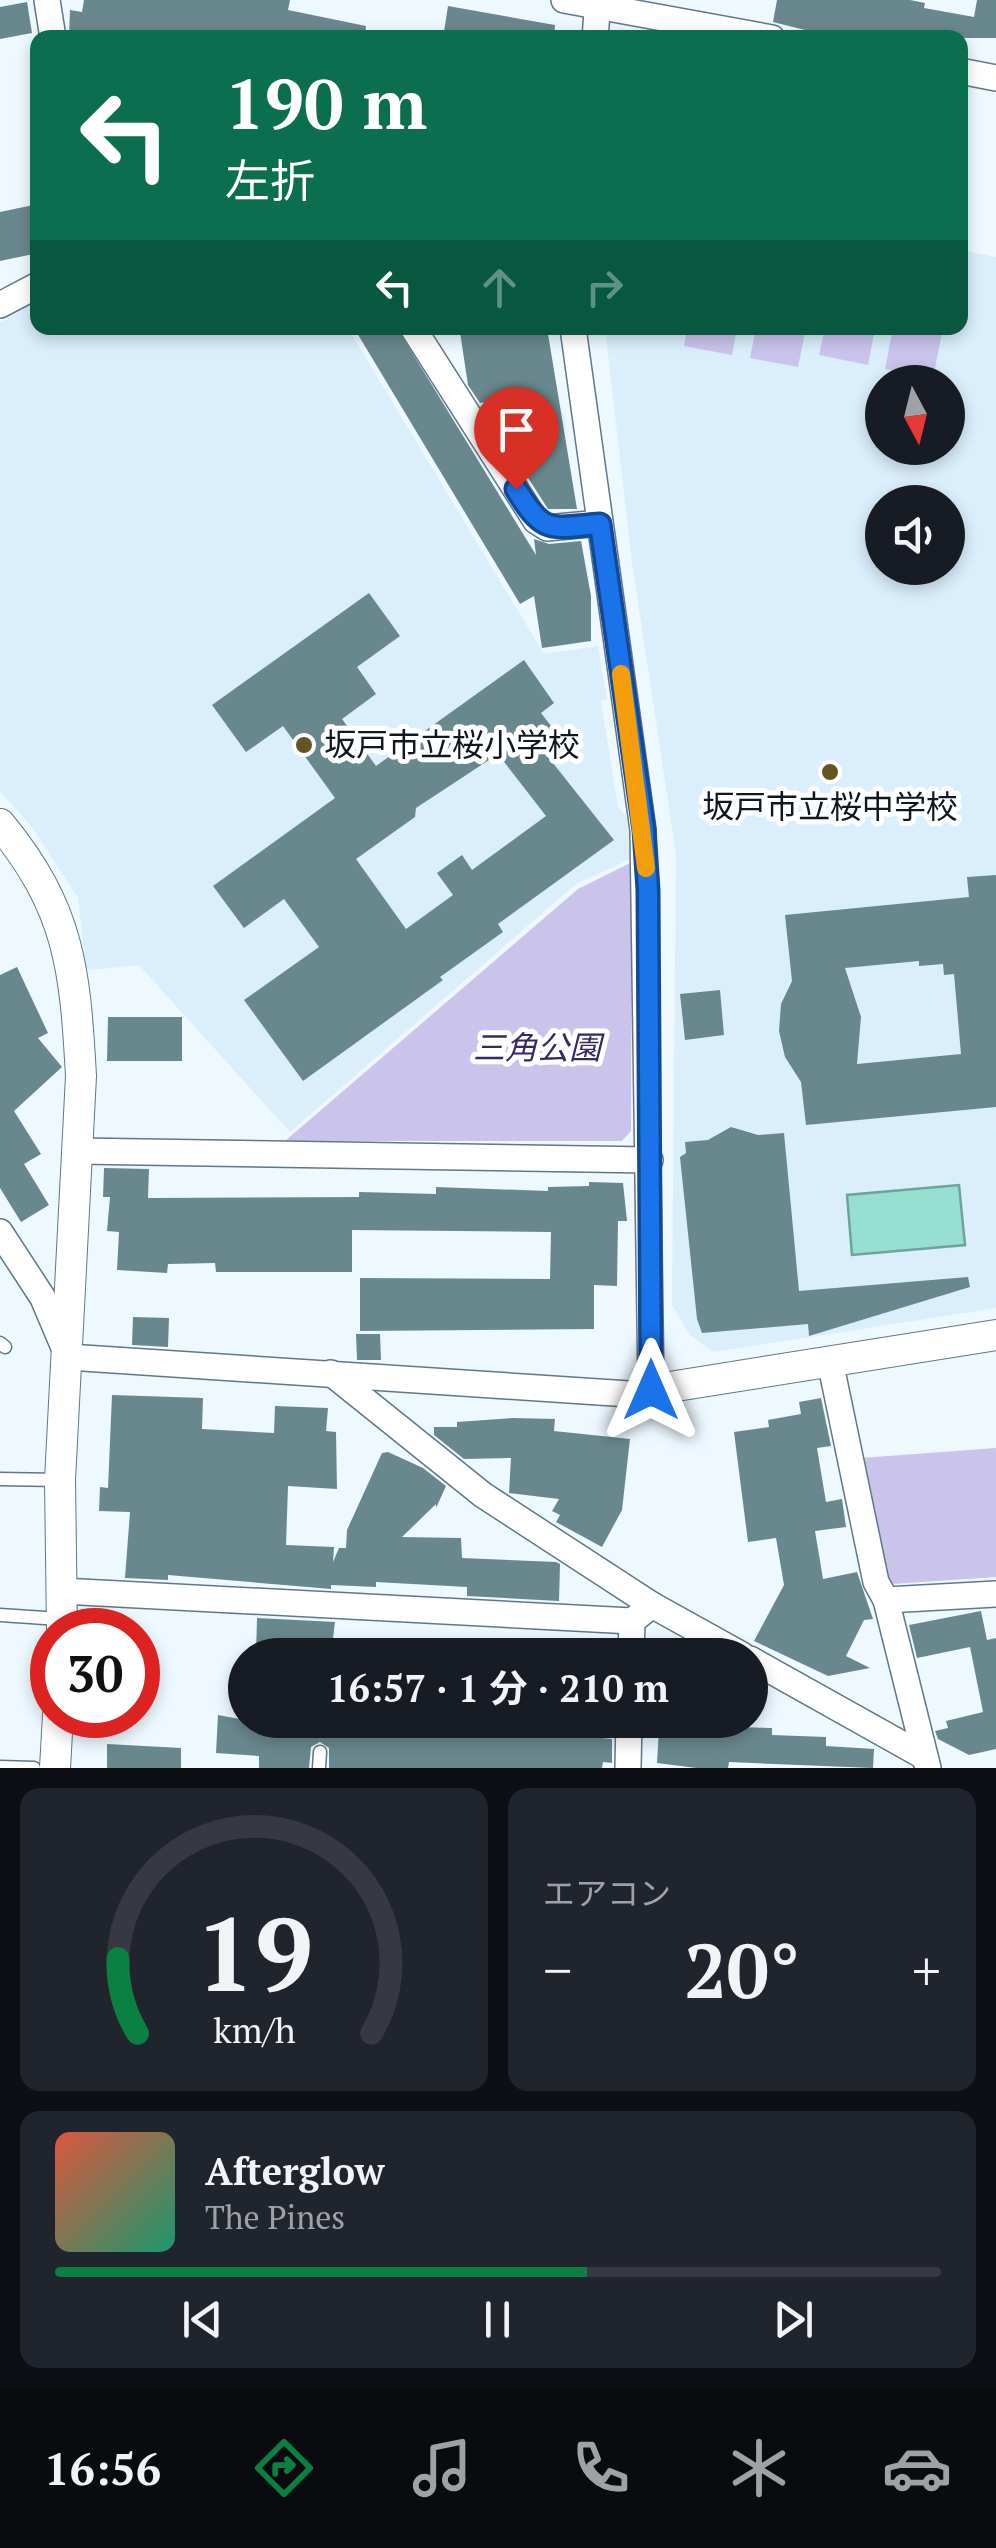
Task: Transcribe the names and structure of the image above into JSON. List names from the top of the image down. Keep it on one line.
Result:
{"parks":["三角公園"],"places":["坂戸市立桜小学校","坂戸市立桜中学校"],"north":"bottom","page":{"turn":["190 m","左折"],"limit":"30","trip":"16:57 · 1 分 · 210 m","tile":"エアコン","heat":["−","20°","+"],"song":["Afterglow","The Pines"],"tabs":"16:56","gauge":["19","km/h"]}}
